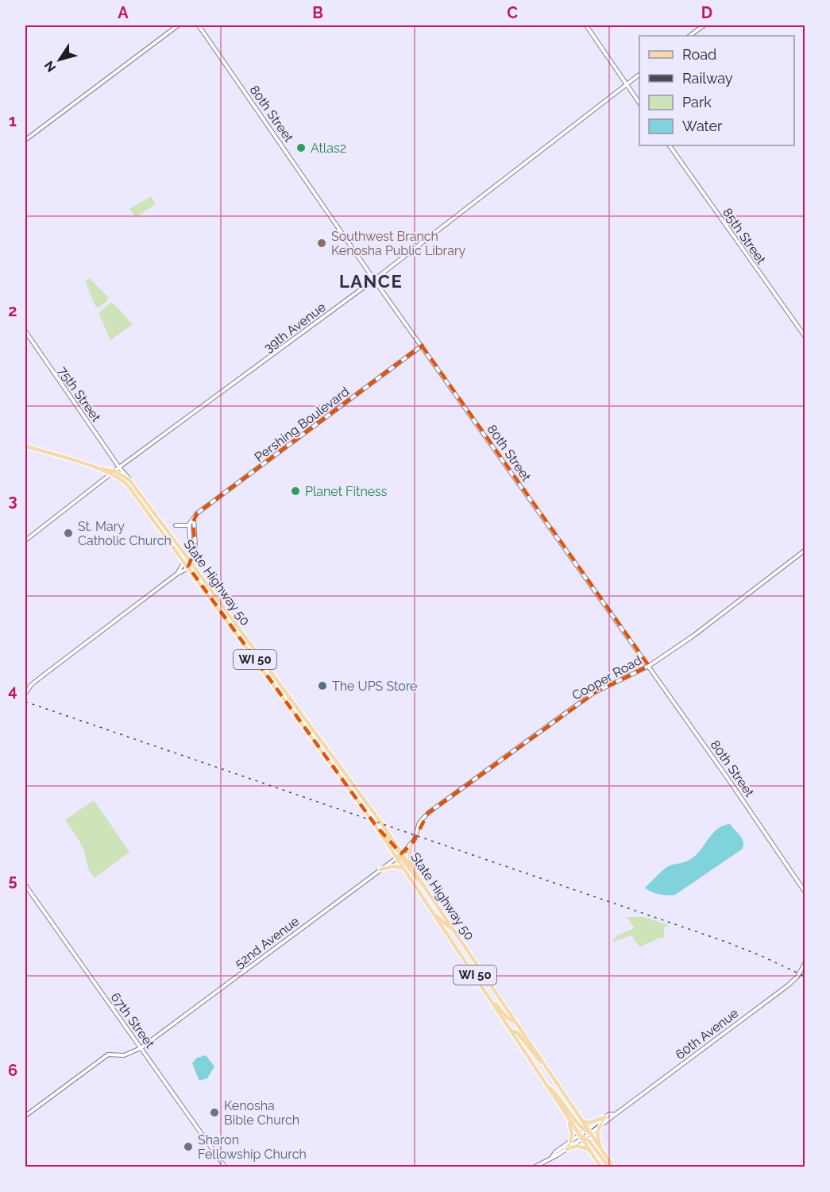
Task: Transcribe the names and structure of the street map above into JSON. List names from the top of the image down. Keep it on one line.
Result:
{"streets":{"main road":["State Highway 50","WI 50"],"street":["80th Street","85th Street","39th Avenue","75th Street","Pershing Boulevard","Cooper Road","52nd Avenue","67th Street","60th Avenue"]},"crossings":[["80th Street","39th Avenue"],["80th Street","Pershing Boulevard"],["80th Street","Cooper Road"],["39th Avenue","75th Street"],["39th Avenue","State Highway 50"],["75th Street","State Highway 50"],["Pershing Boulevard","State Highway 50"],["State Highway 50","52nd Avenue"],["State Highway 50","60th Avenue"],["Cooper Road","52nd Avenue"],["52nd Avenue","67th Street"]],"districts":["LANCE"],"places":["Atlas2","Southwest Branch Kenosha Public Library","Planet Fitness","St. Mary Catholic Church","The UPS Store","Kenosha Bible Church","Sharon Fellowship Church"],"legend":["Road","Railway","Park","Water"],"north":"bottom left","grid":{"columns":["A","B","C","D"],"rows":["1","2","3","4","5","6"]}}
